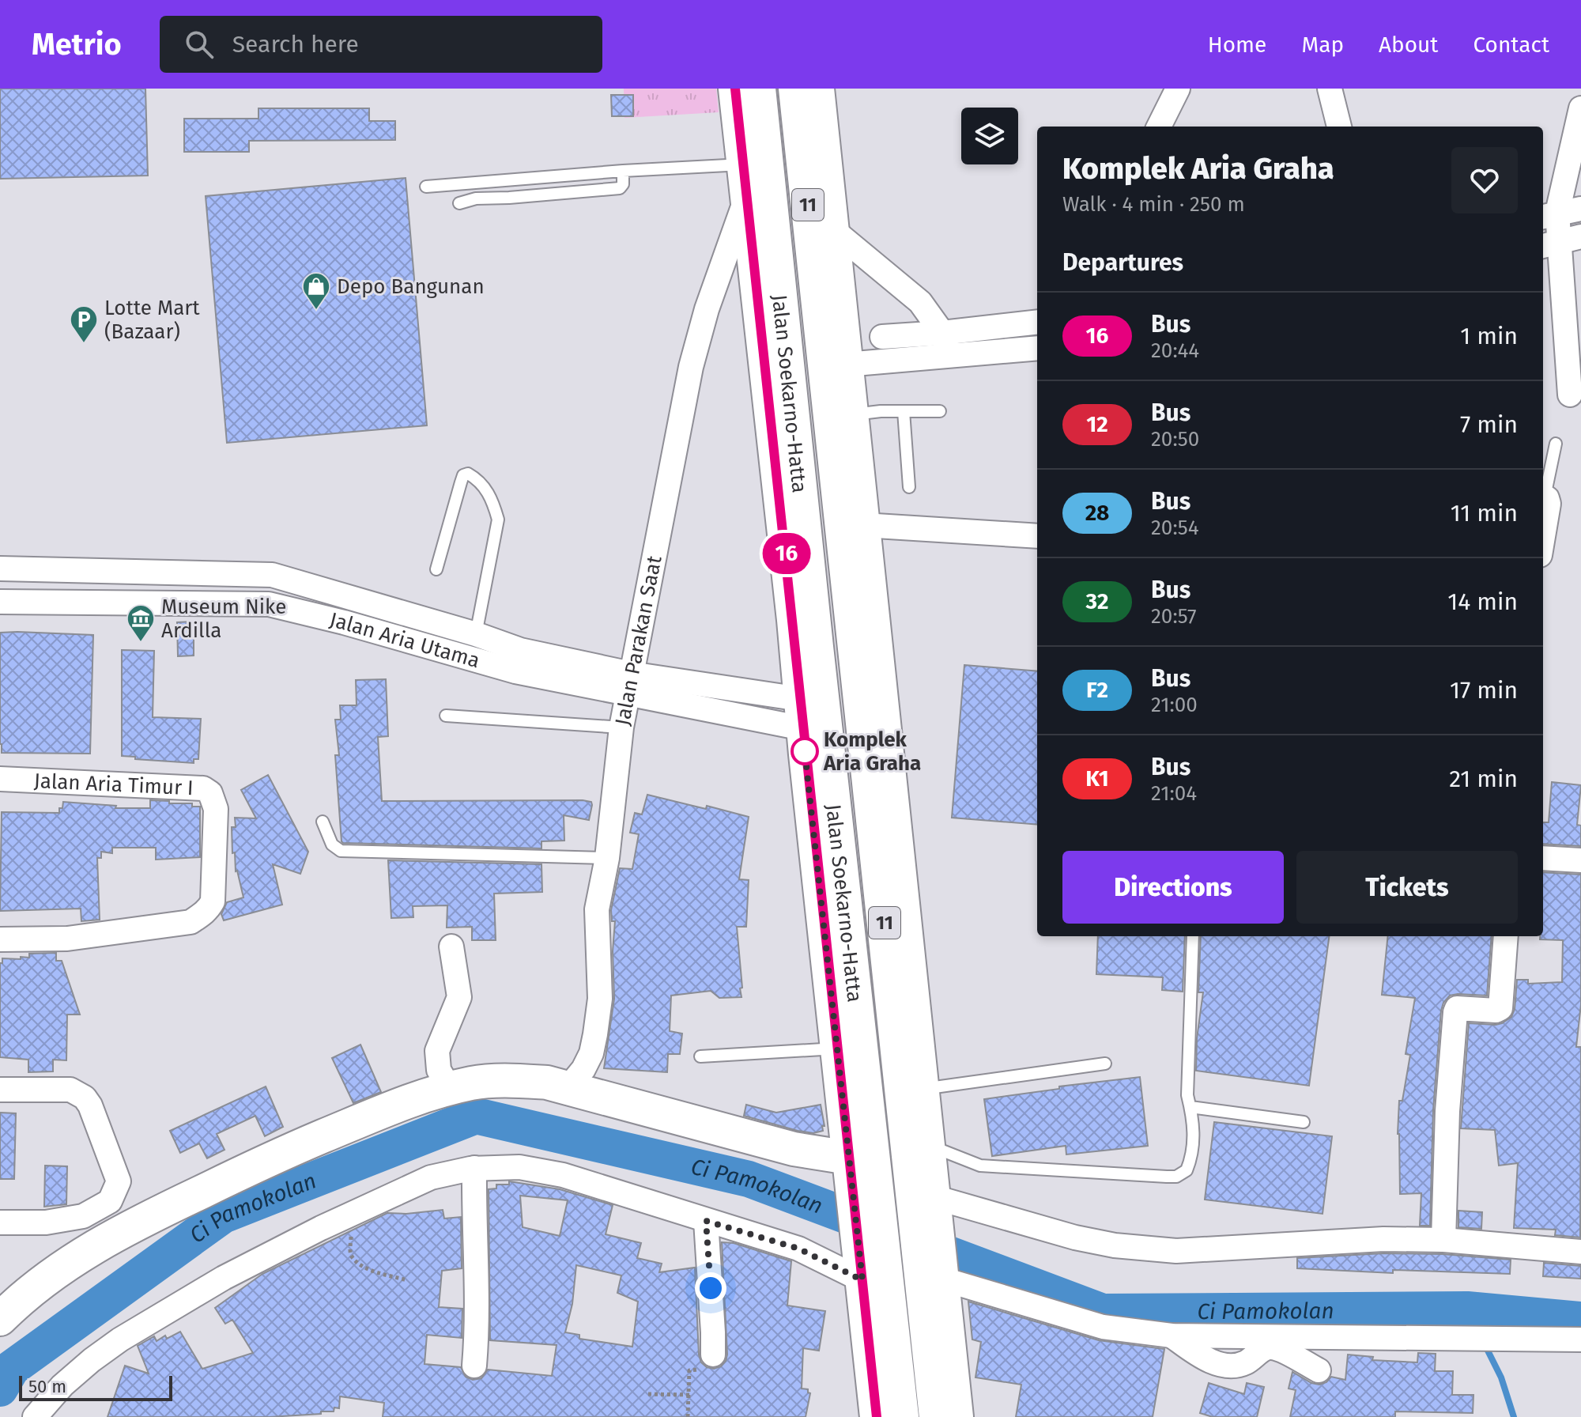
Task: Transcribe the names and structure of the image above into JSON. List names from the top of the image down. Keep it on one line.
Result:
{"streets":{"highway":["11","Jalan Soekarno-Hatta"],"street":["Jalan Parakan Saat","Jalan Aria Utama","Jalan Aria Timur I"]},"crossings":[["Jalan Soekarno-Hatta","Jalan Parakan Saat"],["Jalan Soekarno-Hatta","Jalan Aria Utama"],["Jalan Parakan Saat","Jalan Aria Utama"]],"water":["Ci Pamokolan"],"places":{"shop":["Depo Bangunan"],"parking":["Lotte Mart (Bazaar)"],"museum":["Museum Nike Ardilla"],"other":["Komplek Aria Graha"]},"lines":["bus line 16"],"scale_bar":"50 m","page":{"header":"Metrio","search":"Search here","nav":["Home","Map","About","Contact"],"on_map":"16","heading":[["Komplek Aria Graha","Walk · 4 min · 250 m"],"Departures"],"list":[{"mark":"16","name":"Bus","note":"20:44","value":"1 min"},{"mark":"12","name":"Bus","note":"20:50","value":"7 min"},{"mark":"28","name":"Bus","note":"20:54","value":"11 min"},{"mark":"32","name":"Bus","note":"20:57","value":"14 min"},{"mark":"F2","name":"Bus","note":"21:00","value":"17 min"},{"mark":"K1","name":"Bus","note":"21:04","value":"21 min"}],"buttons":["Directions","Tickets"],"scale":"50 m"}}
